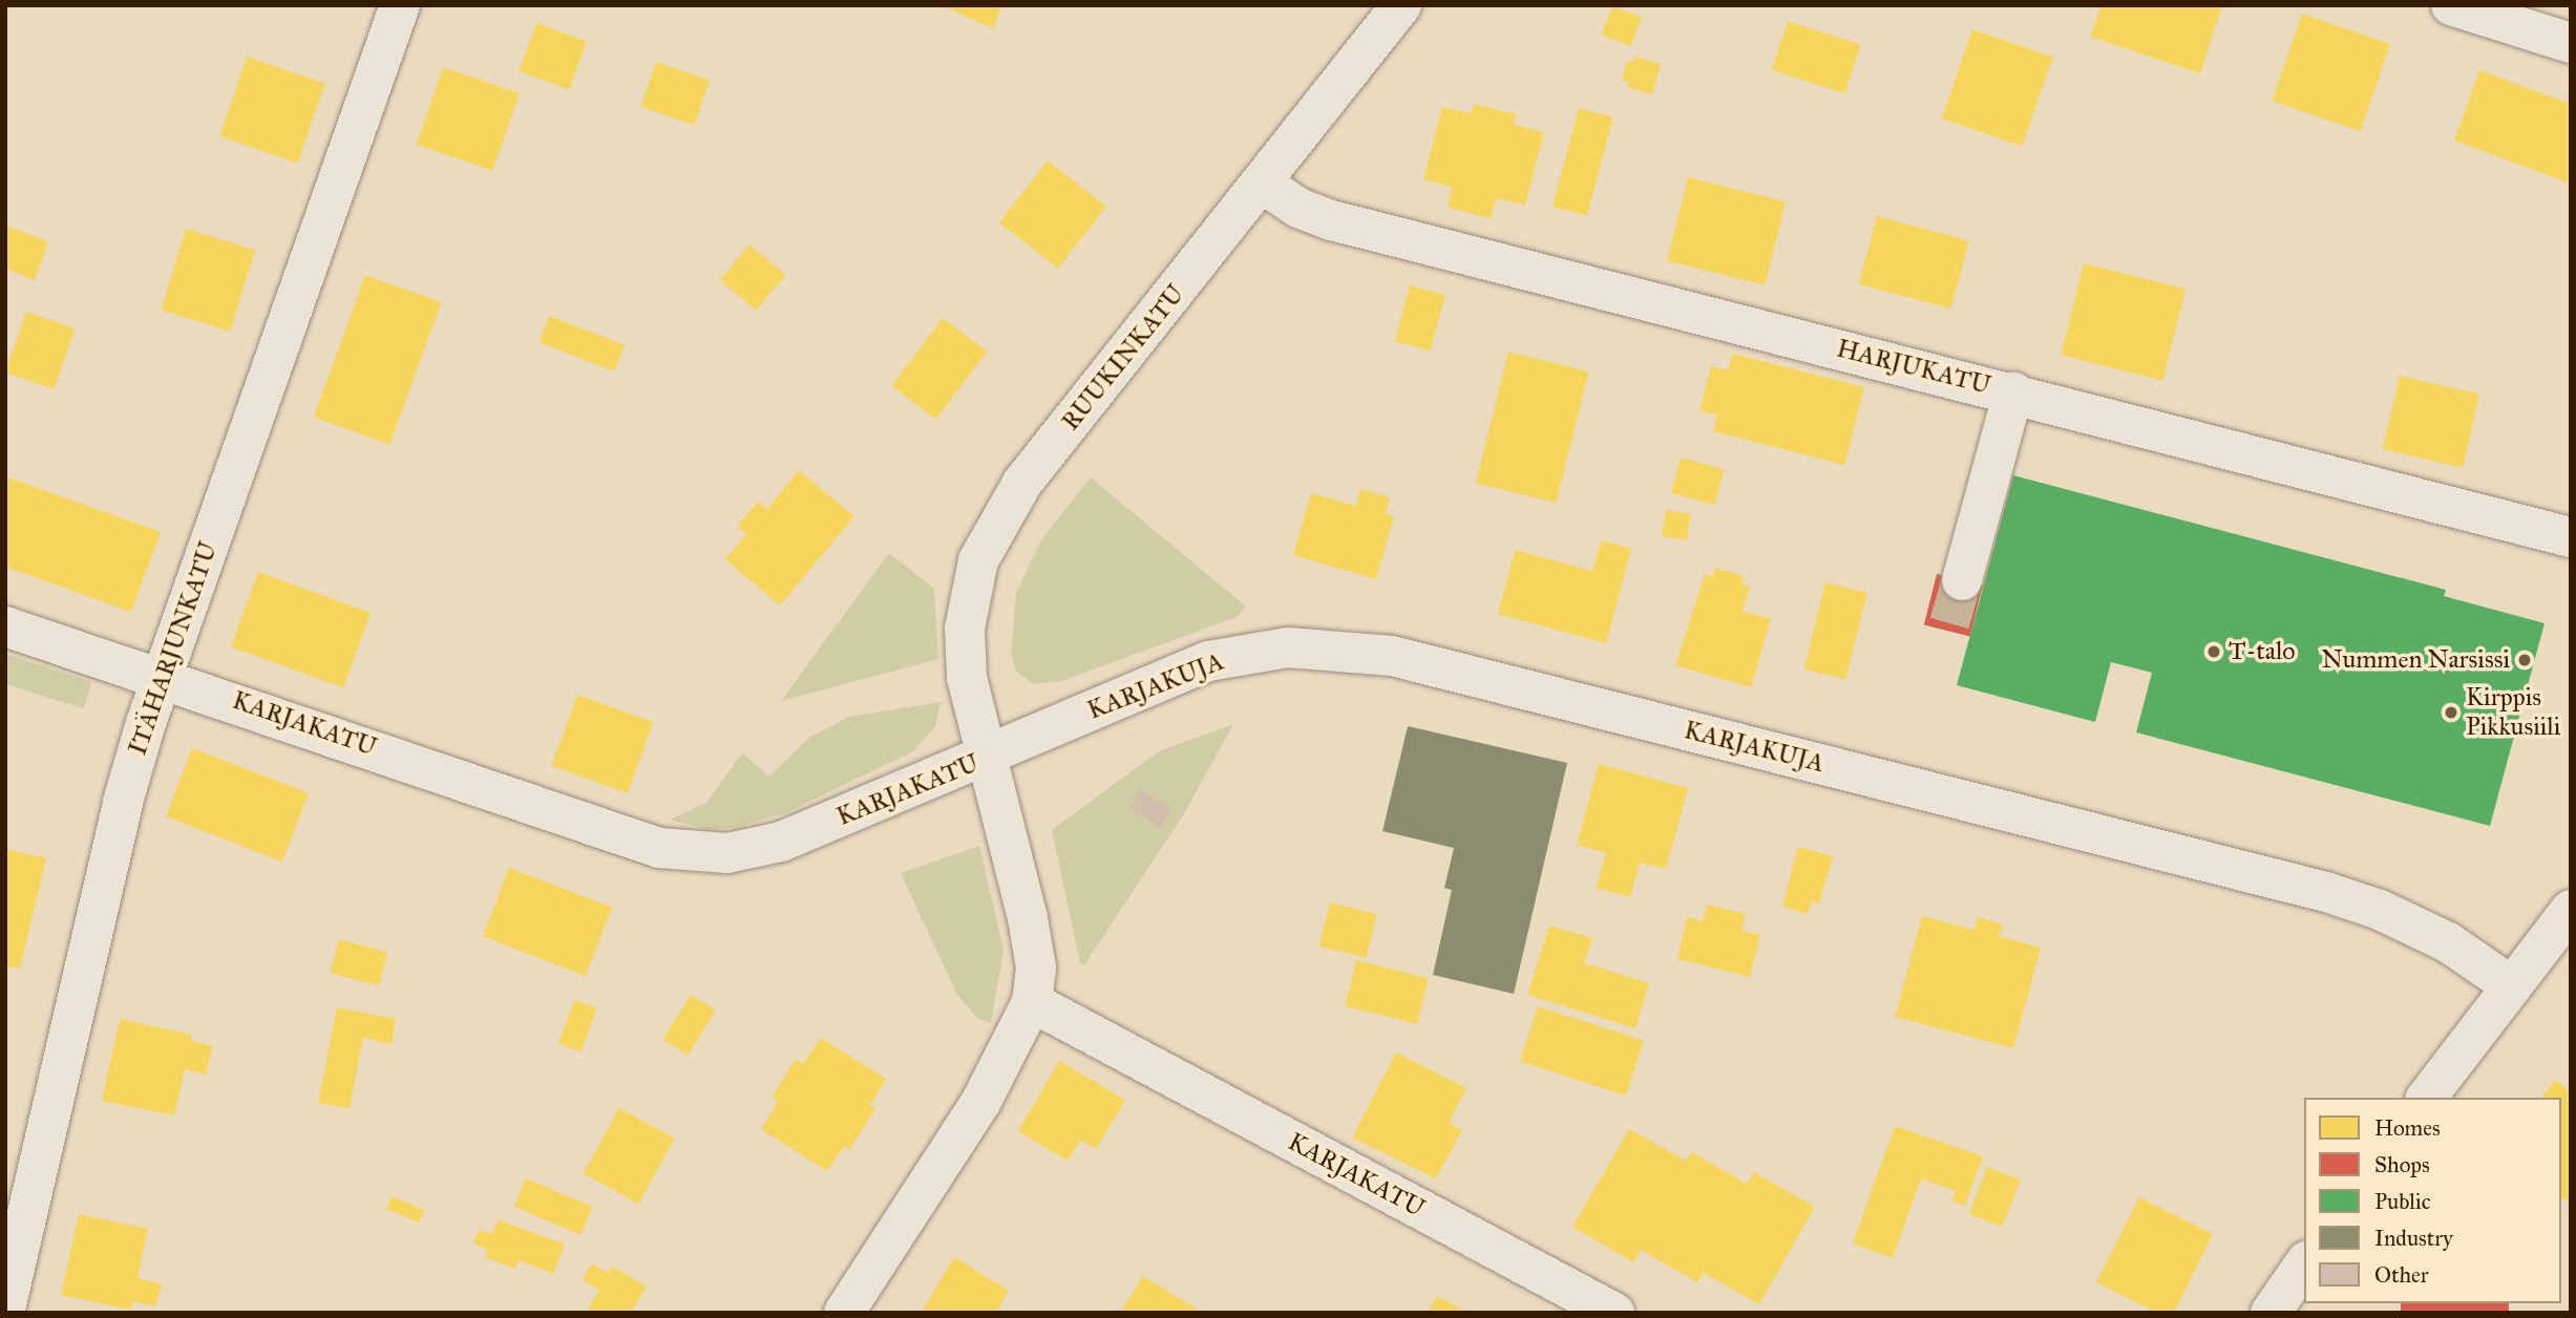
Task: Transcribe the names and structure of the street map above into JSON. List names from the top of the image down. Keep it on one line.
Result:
{"streets":{"street":["RUUKINKATU","HARJUKATU","ITÄHARJUNKATU","KARJAKUJA","KARJAKATU"]},"crossings":[["RUUKINKATU","HARJUKATU"],["RUUKINKATU","KARJAKUJA"],["RUUKINKATU","KARJAKATU"],["ITÄHARJUNKATU","KARJAKATU"],["KARJAKUJA","KARJAKATU"]],"places":["T-talo","Nummen Narsissi","Kirppis Pikkusiili"],"legend":["Homes","Shops","Public","Industry","Other"]}
